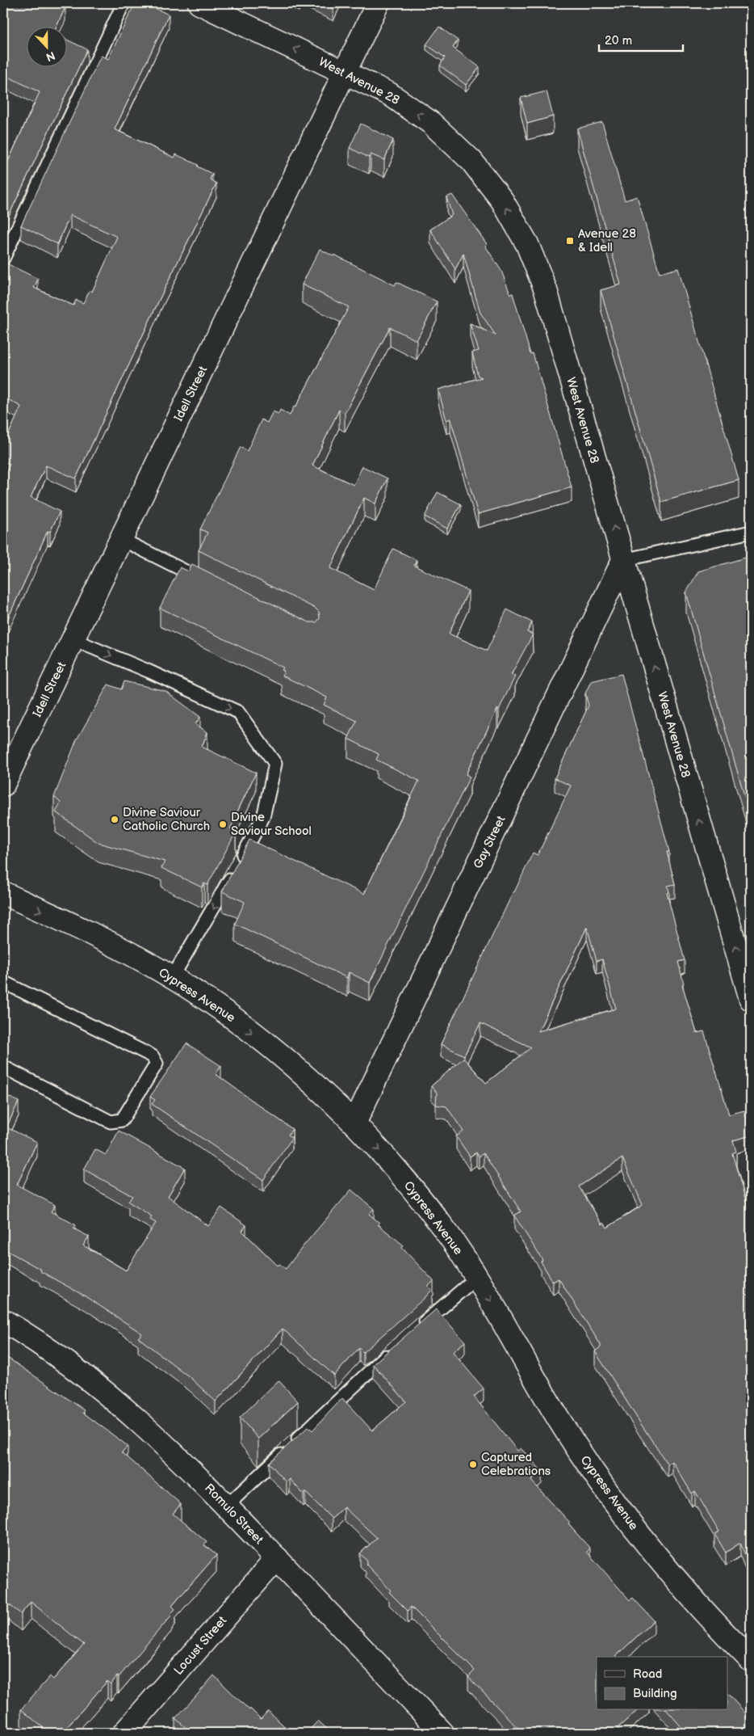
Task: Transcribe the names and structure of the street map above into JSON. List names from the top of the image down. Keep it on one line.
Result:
{"streets":{"street":["West Avenue 28","Idell Street","Gay Street","Cypress Avenue","Romulo Street","Locust Street"]},"crossings":[["West Avenue 28","Idell Street"],["West Avenue 28","Gay Street"],["Gay Street","Cypress Avenue"],["Romulo Street","Locust Street"]],"one_way":["West Avenue 28","Cypress Avenue"],"places":{"transit":["Avenue 28 & Idell"],"other":["Divine Saviour Catholic Church","Divine Saviour School","Captured Celebrations"]},"legend":["Road","Building"],"scale_bar":"20 m","north":"bottom"}
